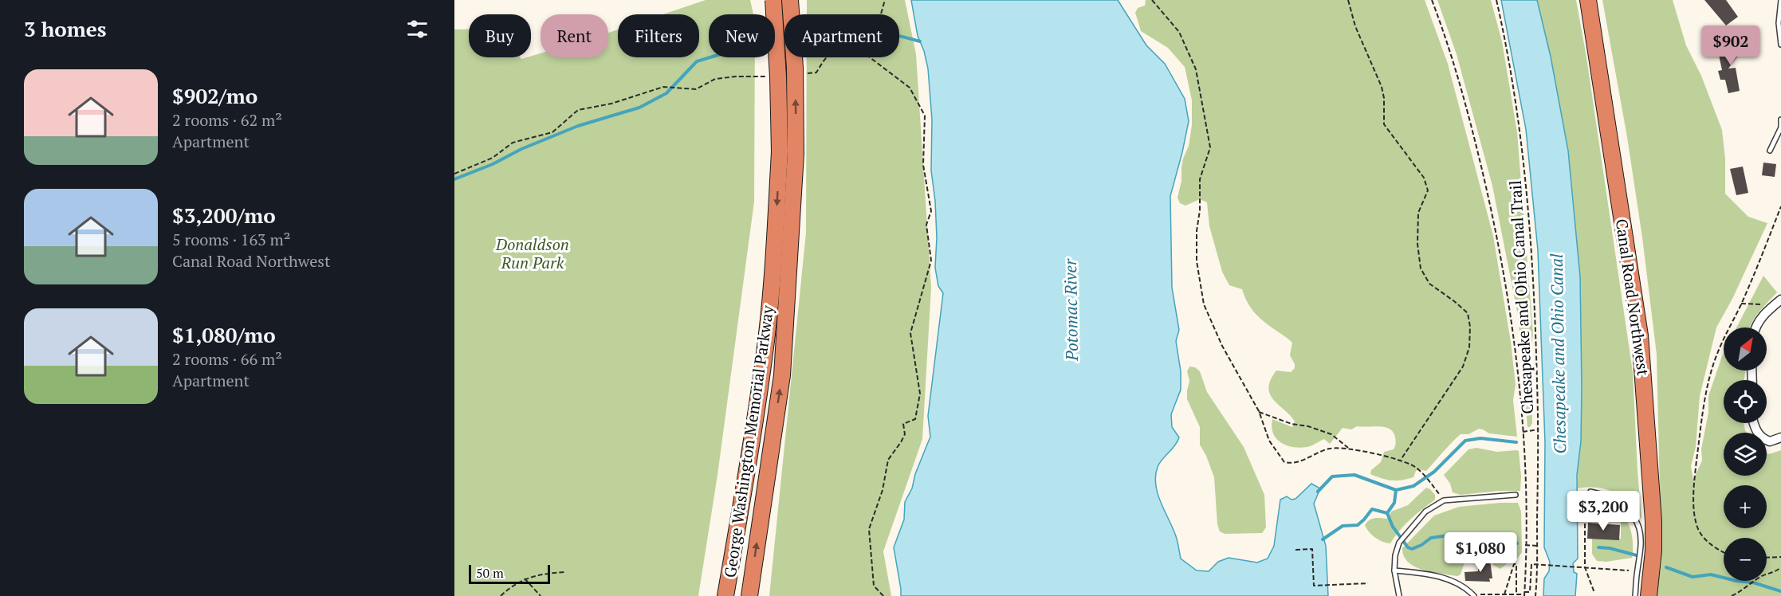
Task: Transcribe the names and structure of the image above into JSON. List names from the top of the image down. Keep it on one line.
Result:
{"streets":{"highway":["Canal Road Northwest","George Washington Memorial Parkway"],"path":["Chesapeake and Ohio Canal Trail"]},"water":["Potomac River","Chesapeake and Ohio Canal"],"parks":["Donaldson Run Park"],"scale_bar":"50 m","north":"top right","page":{"heading":"3 homes","chip":["Buy","Rent","Filters","New","Apartment"],"price":["$902","$3,200","$1,080"],"list":[{"name":"$902/mo","note":"2 rooms · 62 m² · Apartment"},{"name":"$3,200/mo","note":"5 rooms · 163 m² · Canal Road Northwest"},{"name":"$1,080/mo","note":"2 rooms · 66 m² · Apartment"}],"map_buttons":["+","−"],"scale":"50 m"}}
